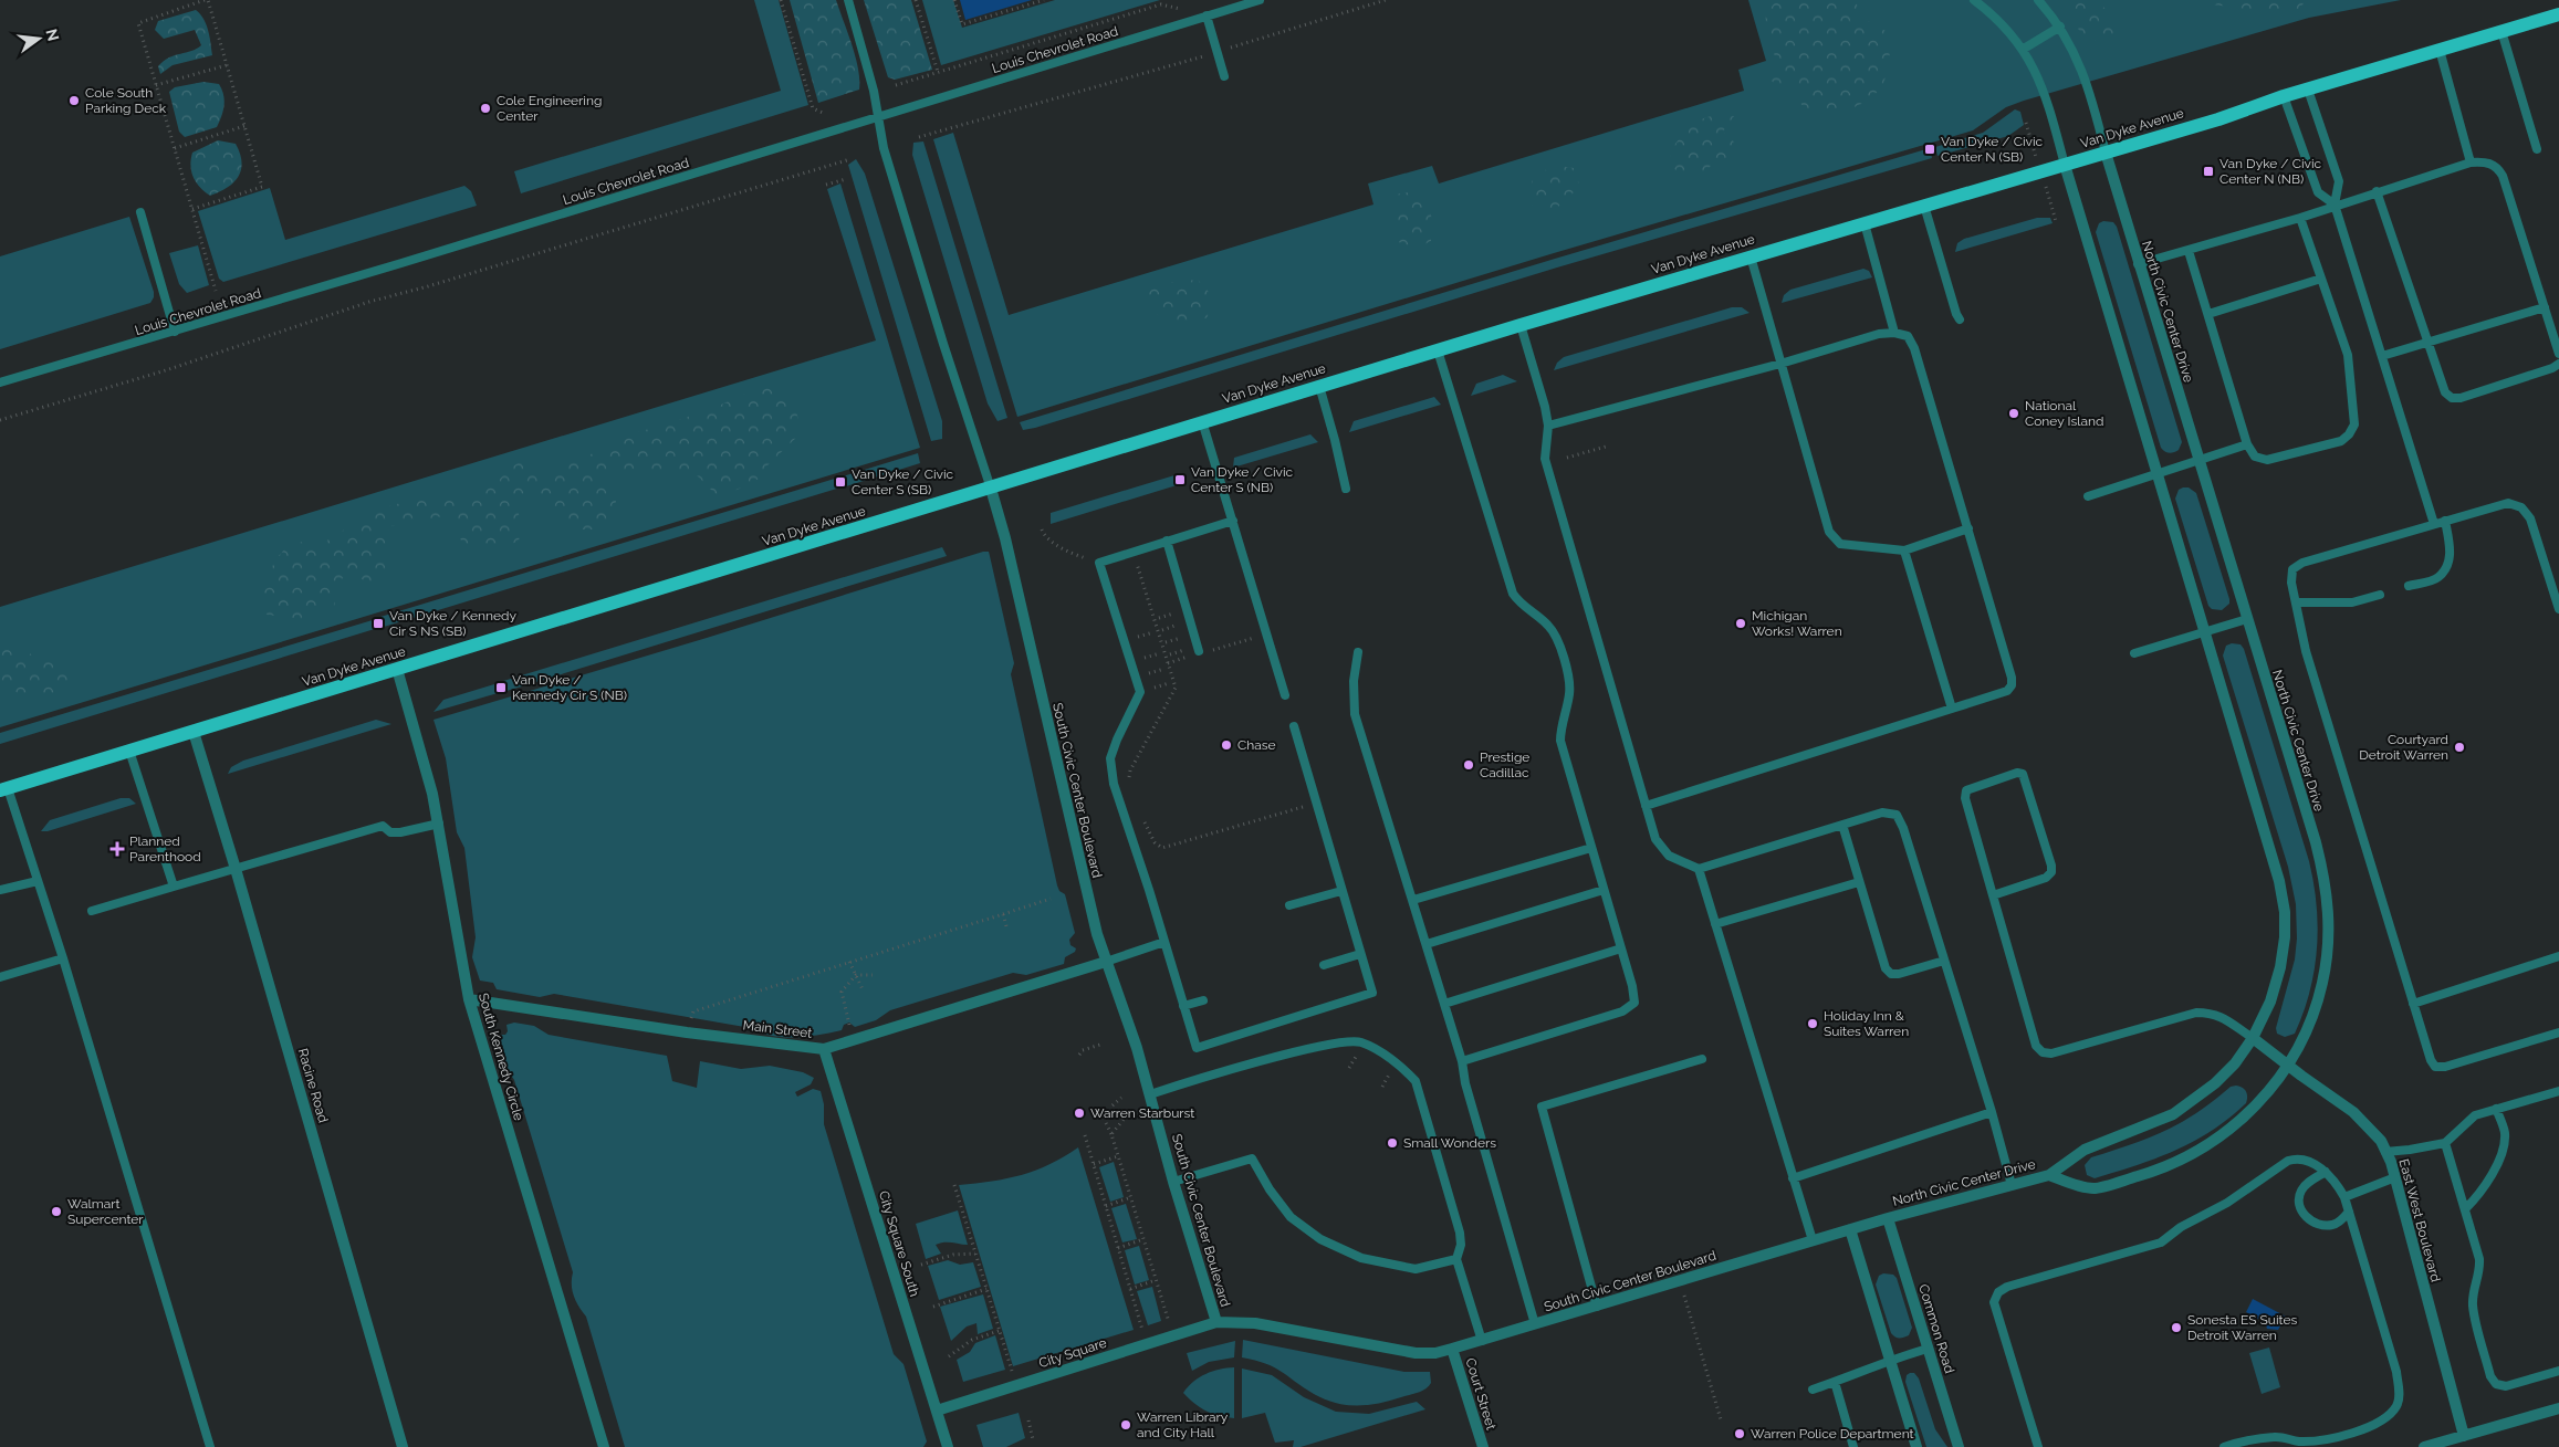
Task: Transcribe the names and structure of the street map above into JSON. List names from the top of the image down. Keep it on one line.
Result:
{"streets":{"main road":["Van Dyke Avenue"],"street":["North Civic Center Drive","South Civic Center Boulevard","Main Street","South Kennedy Circle","Racine Road","East West Boulevard","City Square South","Common Road","City Square","Court Street"],"lane":["Louis Chevrolet Road"]},"crossings":[["Van Dyke Avenue","North Civic Center Drive"],["Van Dyke Avenue","South Civic Center Boulevard"],["Van Dyke Avenue","South Kennedy Circle"],["Van Dyke Avenue","Racine Road"],["North Civic Center Drive","South Civic Center Boulevard"],["North Civic Center Drive","East West Boulevard"],["North Civic Center Drive","Common Road"],["South Civic Center Boulevard","Main Street"],["South Civic Center Boulevard","Common Road"],["South Civic Center Boulevard","City Square"],["South Civic Center Boulevard","Court Street"],["Main Street","South Kennedy Circle"],["Main Street","City Square South"],["City Square South","City Square"]],"places":{"other":["Cole South Parking Deck","Cole Engineering Center","National Coney Island","Michigan Works! Warren","Chase","Courtyard Detroit Warren","Prestige Cadillac","Holiday Inn & Suites Warren","Warren Starburst","Small Wonders","Walmart Supercenter","Sonesta ES Suites Detroit Warren","Warren Library and City Hall","Warren Police Department"],"transit":["Van Dyke / Civic Center N (SB)","Van Dyke / Civic Center N (NB)","Van Dyke / Civic Center S (NB)","Van Dyke / Civic Center S (SB)","Van Dyke / Kennedy Cir S NS (SB)","Van Dyke / Kennedy Cir S (NB)"],"health":["Planned Parenthood"]},"north":"right"}
